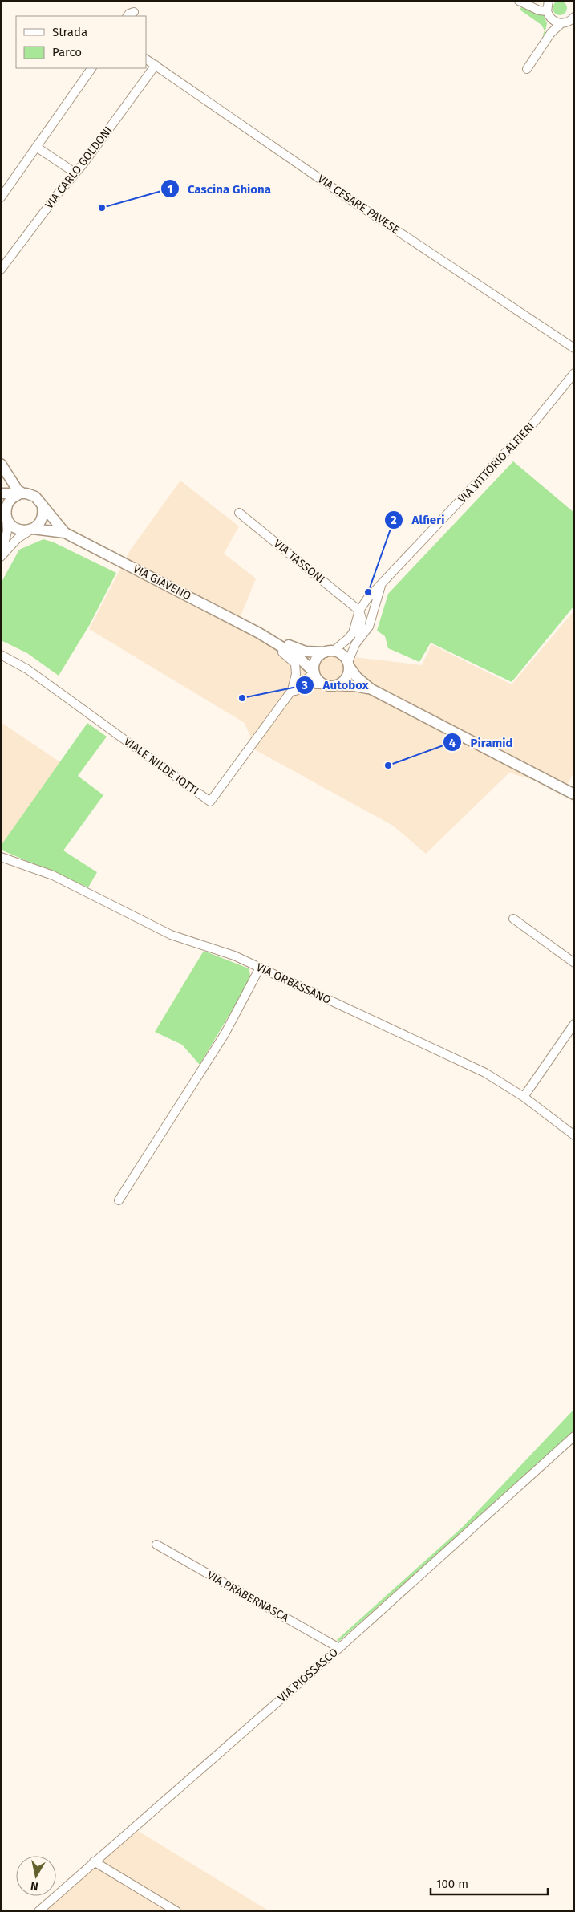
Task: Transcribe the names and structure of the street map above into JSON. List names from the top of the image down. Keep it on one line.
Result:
{"streets":{"main road":["VIA GIAVENO"],"street":["VIA CARLO GOLDONI","VIA CESARE PAVESE","VIA VITTORIO ALFIERI","VIA TASSONI","VIALE NILDE IOTTI","VIA ORBASSANO","VIA PRABERNASCA","VIA PIOSSASCO"]},"crossings":[["VIA CARLO GOLDONI","VIA CESARE PAVESE"],["VIA VITTORIO ALFIERI","VIA TASSONI"],["VIA VITTORIO ALFIERI","VIA GIAVENO"],["VIA GIAVENO","VIALE NILDE IOTTI"],["VIA PRABERNASCA","VIA PIOSSASCO"]],"places":["Cascina Ghiona","Alfieri","Autobox","Piramid"],"legend":["Strada","Parco"],"scale_bar":"100 m","north":"bottom"}
